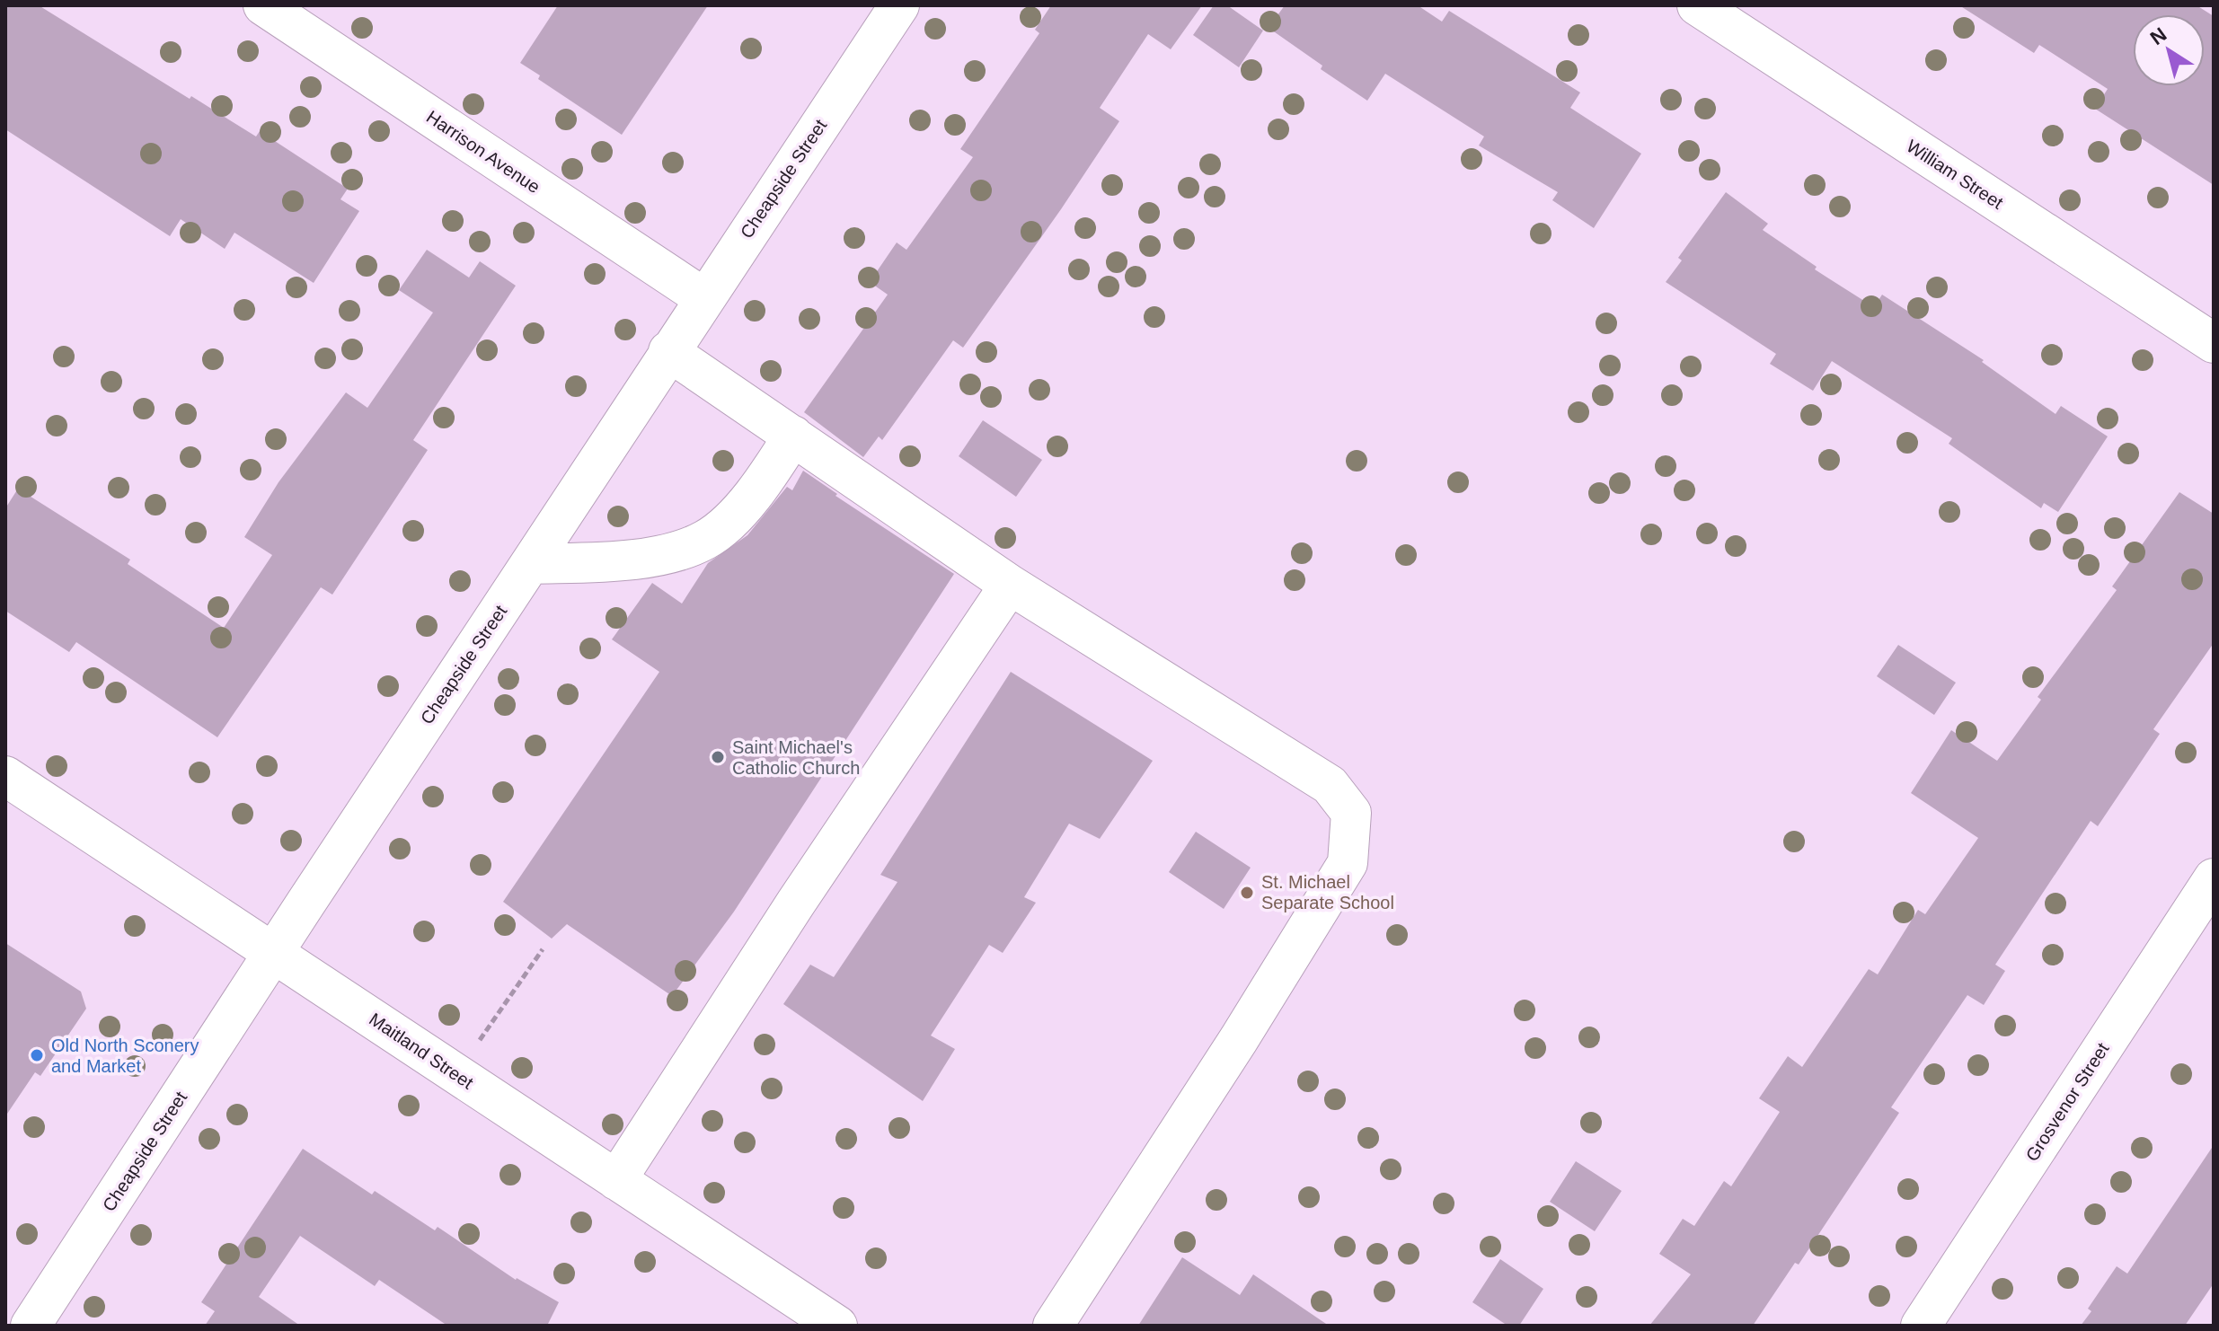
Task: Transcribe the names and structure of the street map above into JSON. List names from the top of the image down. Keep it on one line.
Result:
{"streets":{"street":["Harrison Avenue","William Street","Cheapside Street","Maitland Street","Grosvenor Street"]},"crossings":[["Harrison Avenue","Cheapside Street"],["Cheapside Street","Maitland Street"]],"places":["Saint Michael's Catholic Church","St. Michael Separate School","Old North Sconery and Market"],"north":"top left"}
